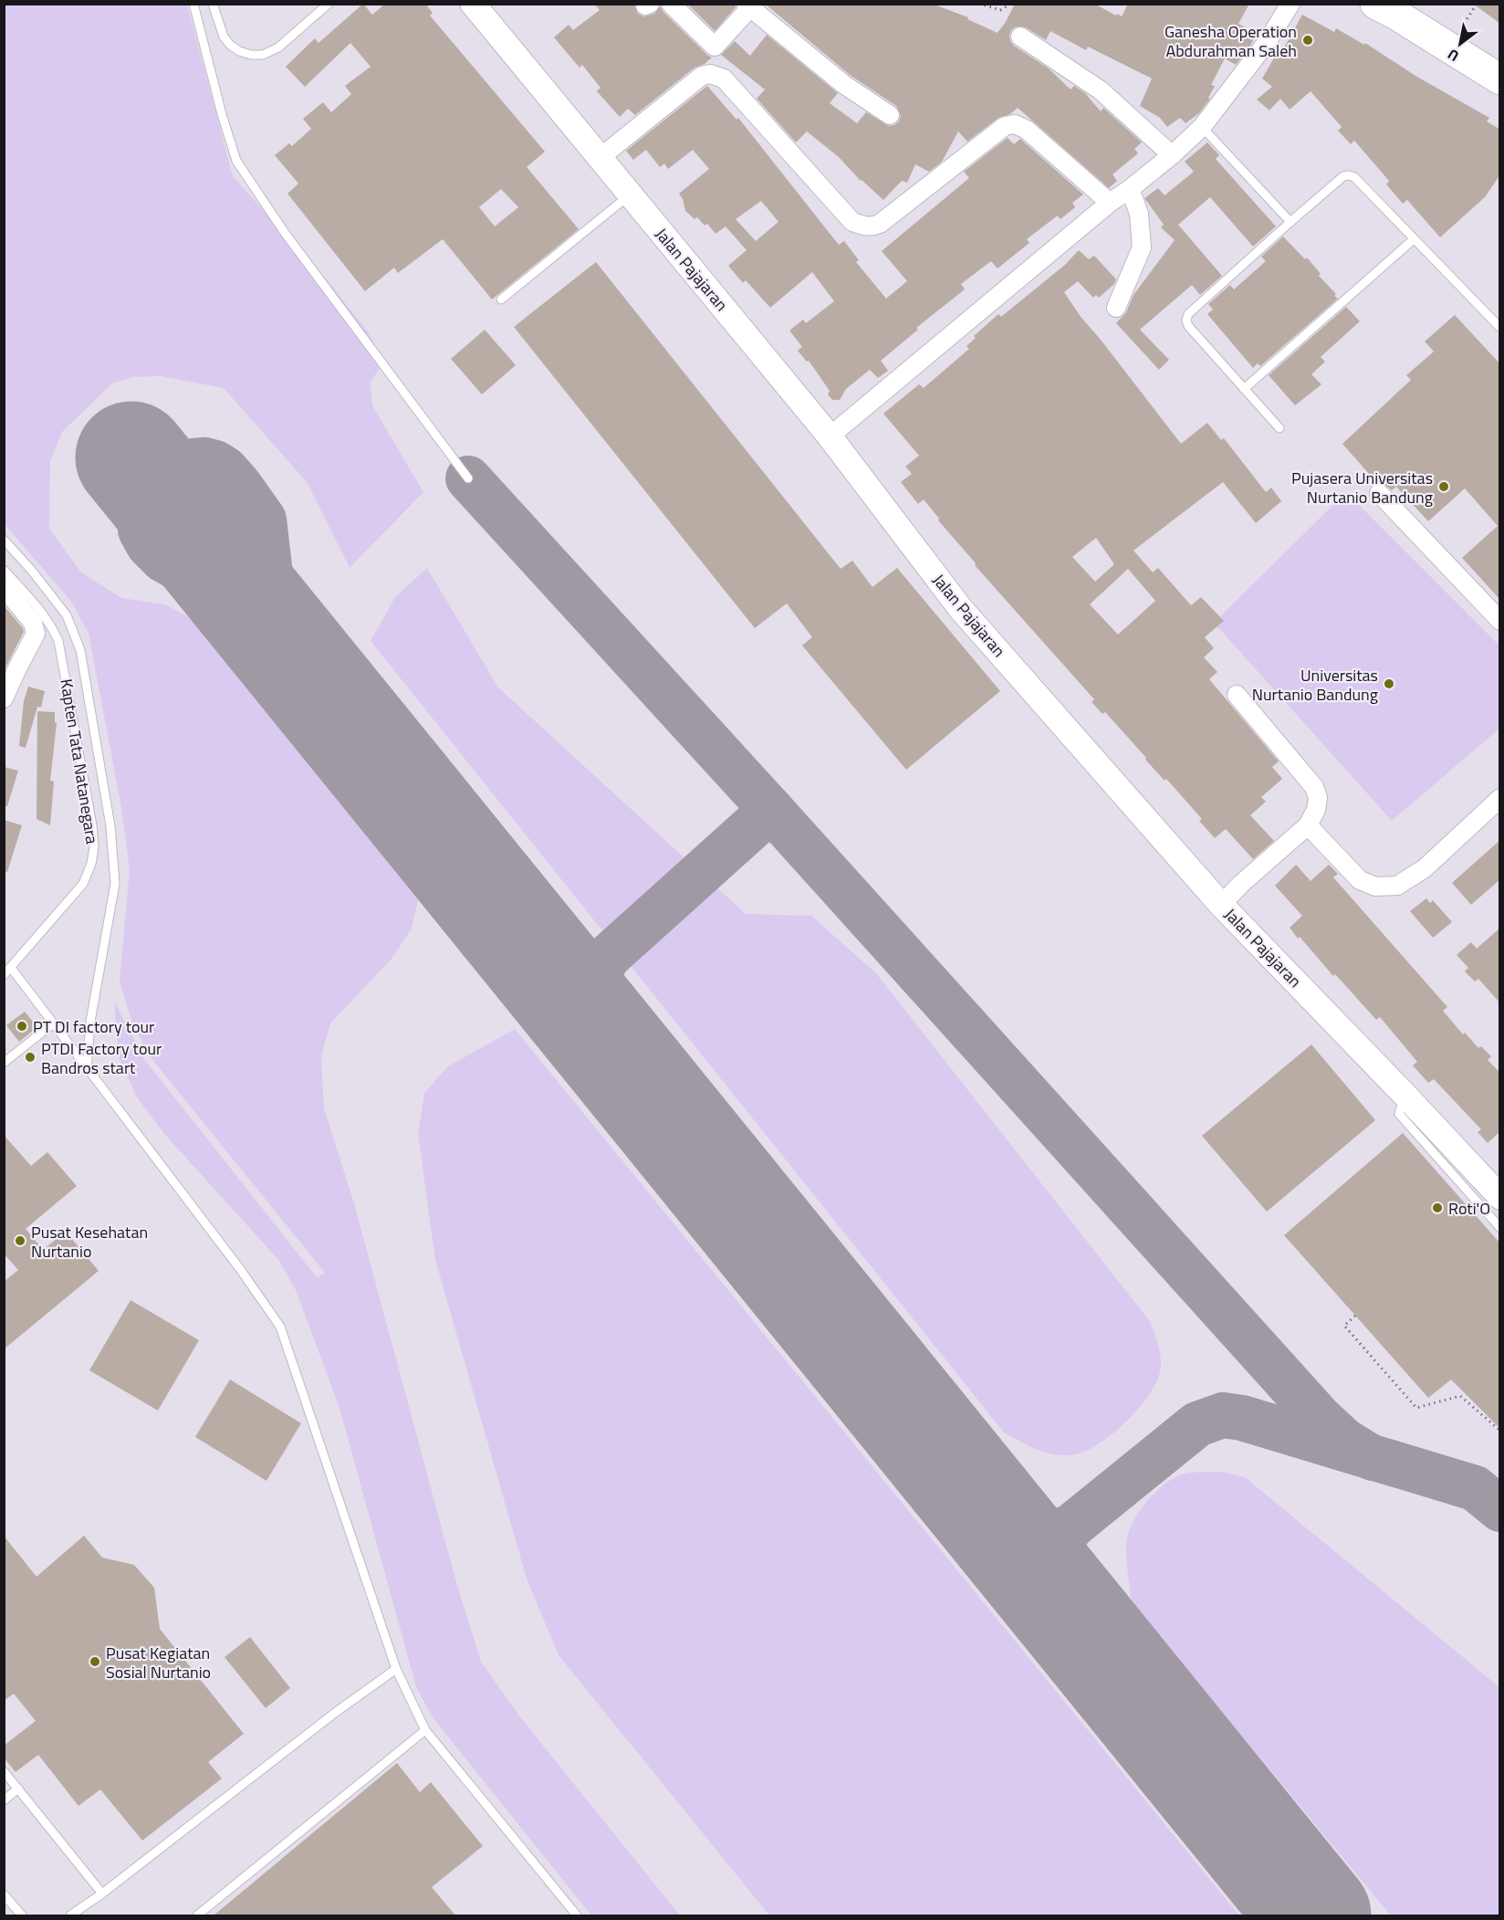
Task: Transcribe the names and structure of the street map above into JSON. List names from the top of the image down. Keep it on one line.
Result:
{"streets":{"main road":["Jalan Pajajaran"],"lane":["Kapten Tata Natanegara"]},"places":["Ganesha Operation Abdurahman Saleh","Pujasera Universitas Nurtanio Bandung","Universitas Nurtanio Bandung","PT DI factory tour","PTDI Factory tour Bandros start","Roti'O","Pusat Kesehatan Nurtanio","Pusat Kegiatan Sosial Nurtanio"],"north":"bottom left"}
